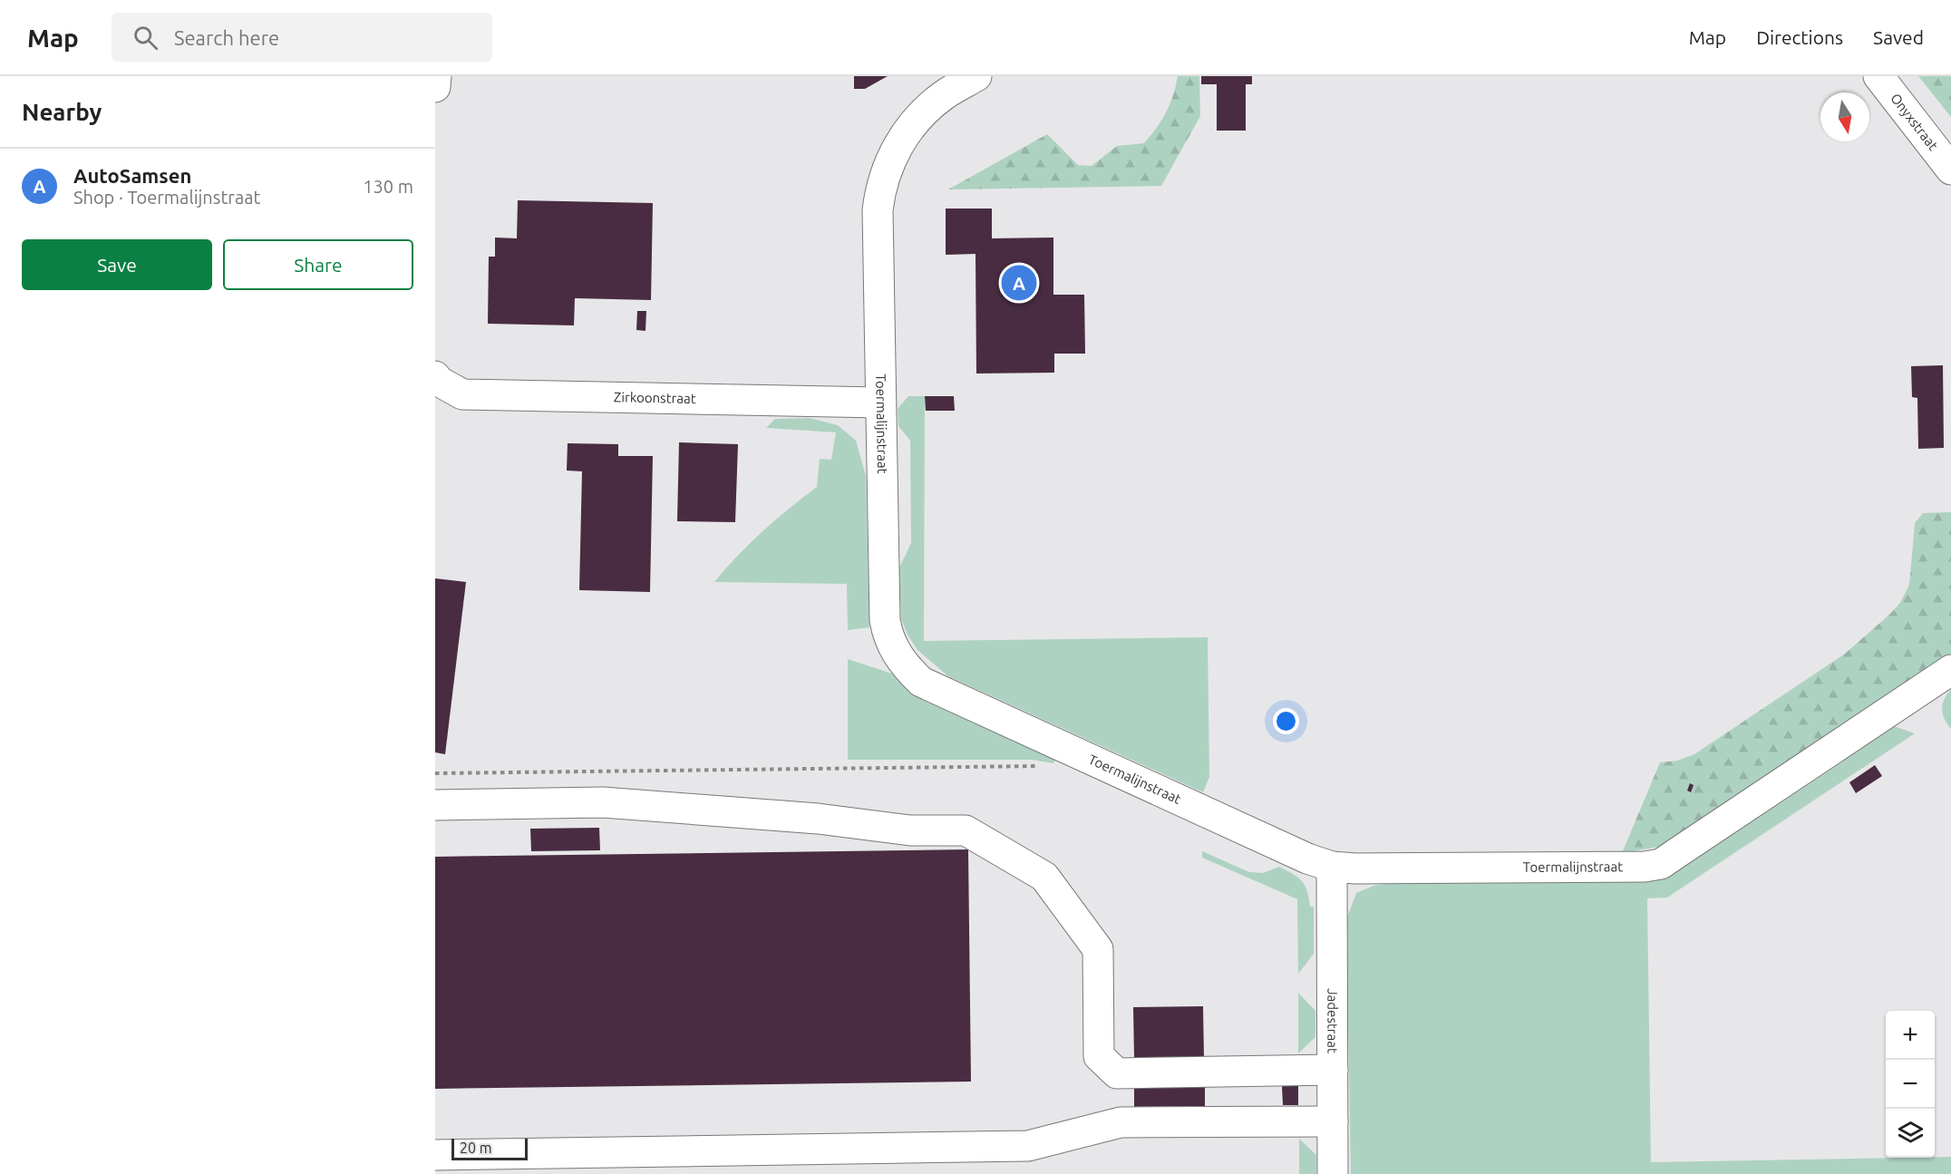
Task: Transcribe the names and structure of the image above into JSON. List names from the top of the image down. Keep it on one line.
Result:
{"streets":{"street":["Onyxstraat","Zirkoonstraat","Toermalijnstraat","Jadestraat"]},"crossings":[["Zirkoonstraat","Toermalijnstraat"],["Toermalijnstraat","Jadestraat"]],"scale_bar":"20 m","north":"bottom","page":{"header":"Map","search":"Search here","nav":["Map","Directions","Saved"],"heading":"Nearby","list":[{"mark":"A","name":"AutoSamsen","note":"Shop · Toermalijnstraat","value":"130 m"}],"buttons":["Save","Share"],"pins":"A","map_buttons":["+","−"],"scale":"20 m"}}
